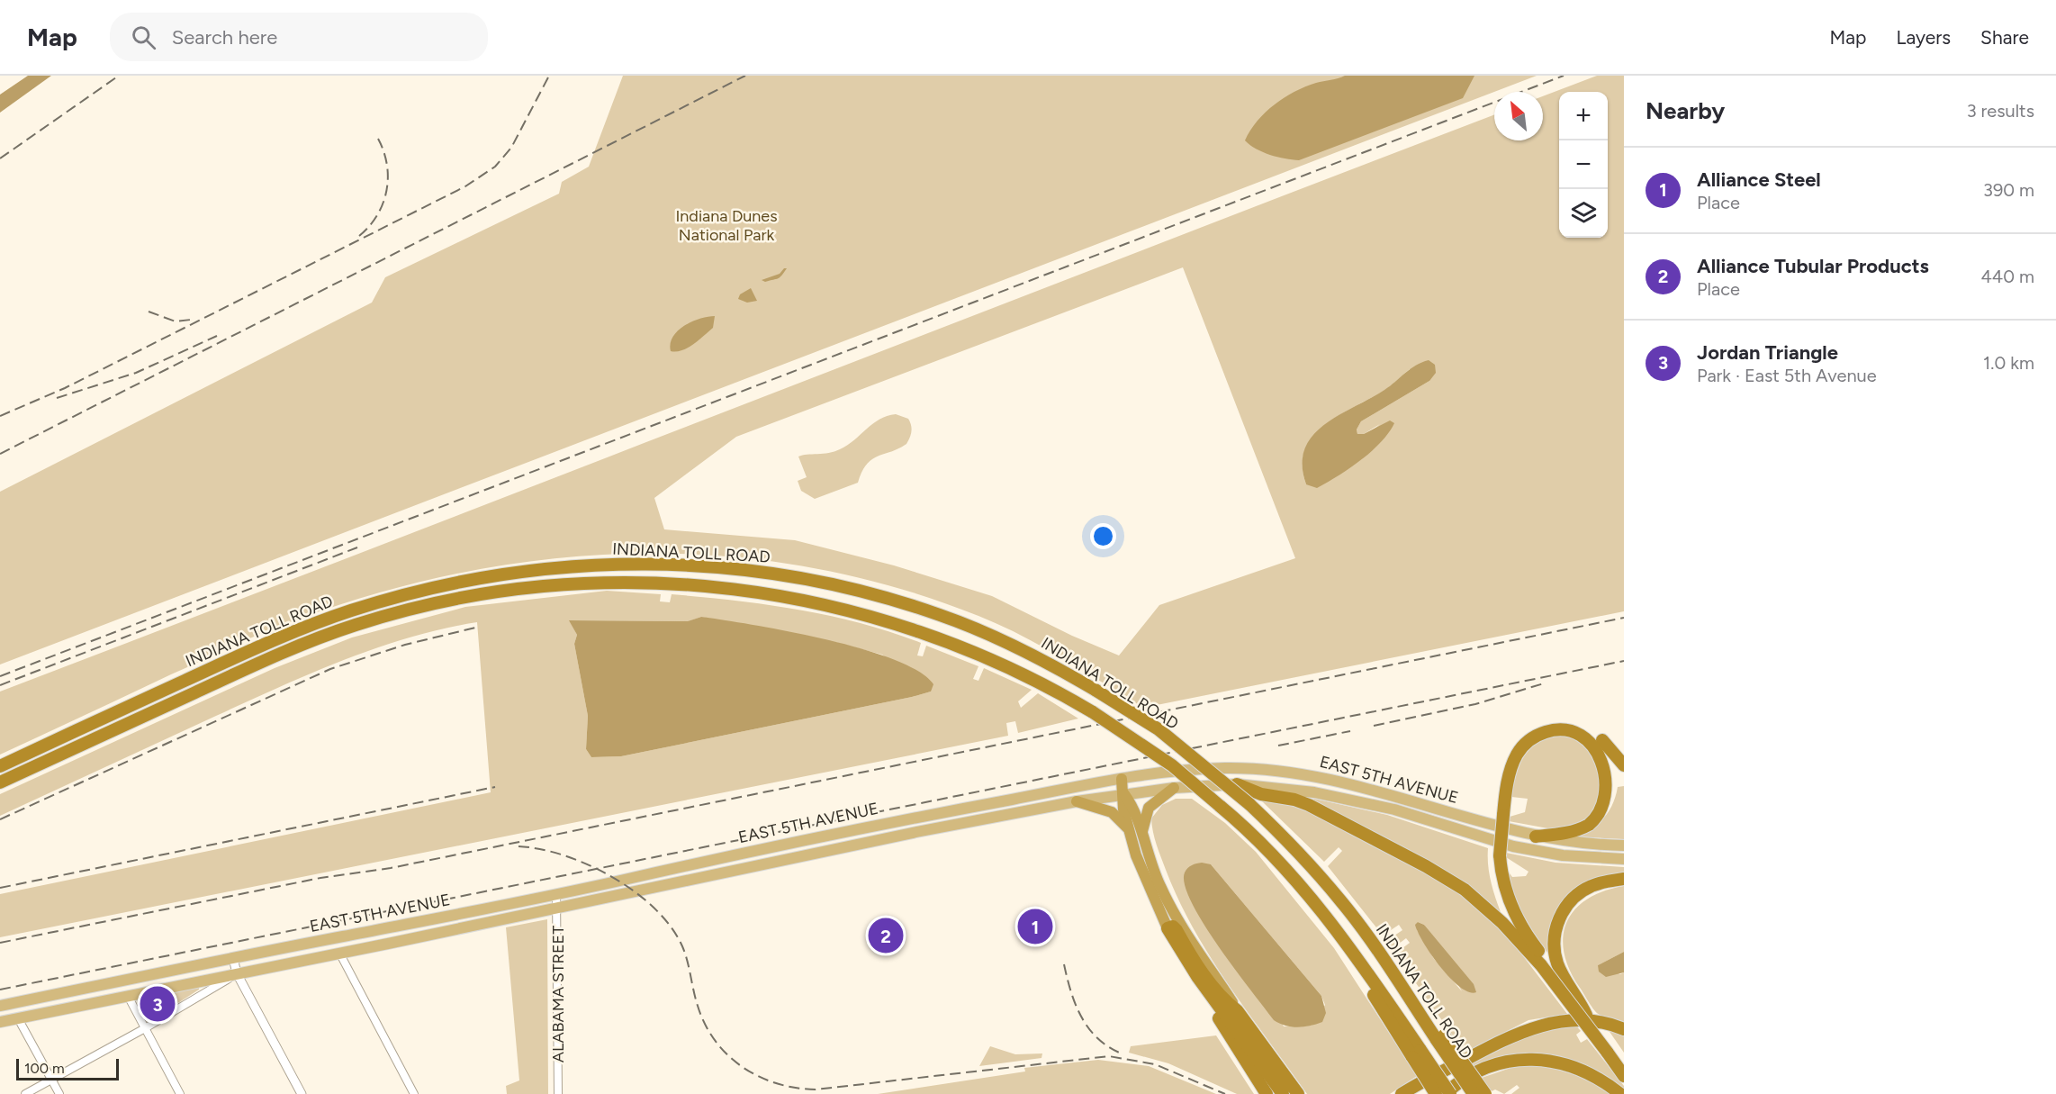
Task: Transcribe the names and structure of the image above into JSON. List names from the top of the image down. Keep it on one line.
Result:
{"streets":{"highway":["INDIANA TOLL ROAD"],"main road":["EAST 5TH AVENUE"],"street":["ALABAMA STREET"]},"crossings":[["EAST 5TH AVENUE","ALABAMA STREET"]],"parks":["Indiana Dunes National Park"],"scale_bar":"100 m","north":"top left","page":{"header":"Map","search":"Search here","nav":["Map","Layers","Share"],"heading":["Nearby","3 results"],"map_buttons":["+","−"],"list":[{"mark":"1","name":"Alliance Steel","note":"Place","value":"390 m"},{"mark":"2","name":"Alliance Tubular Products","note":"Place","value":"440 m"},{"mark":"3","name":"Jordan Triangle","note":"Park · East 5th Avenue","value":"1.0 km"}],"pins":["1","2","3"],"scale":"100 m"}}
